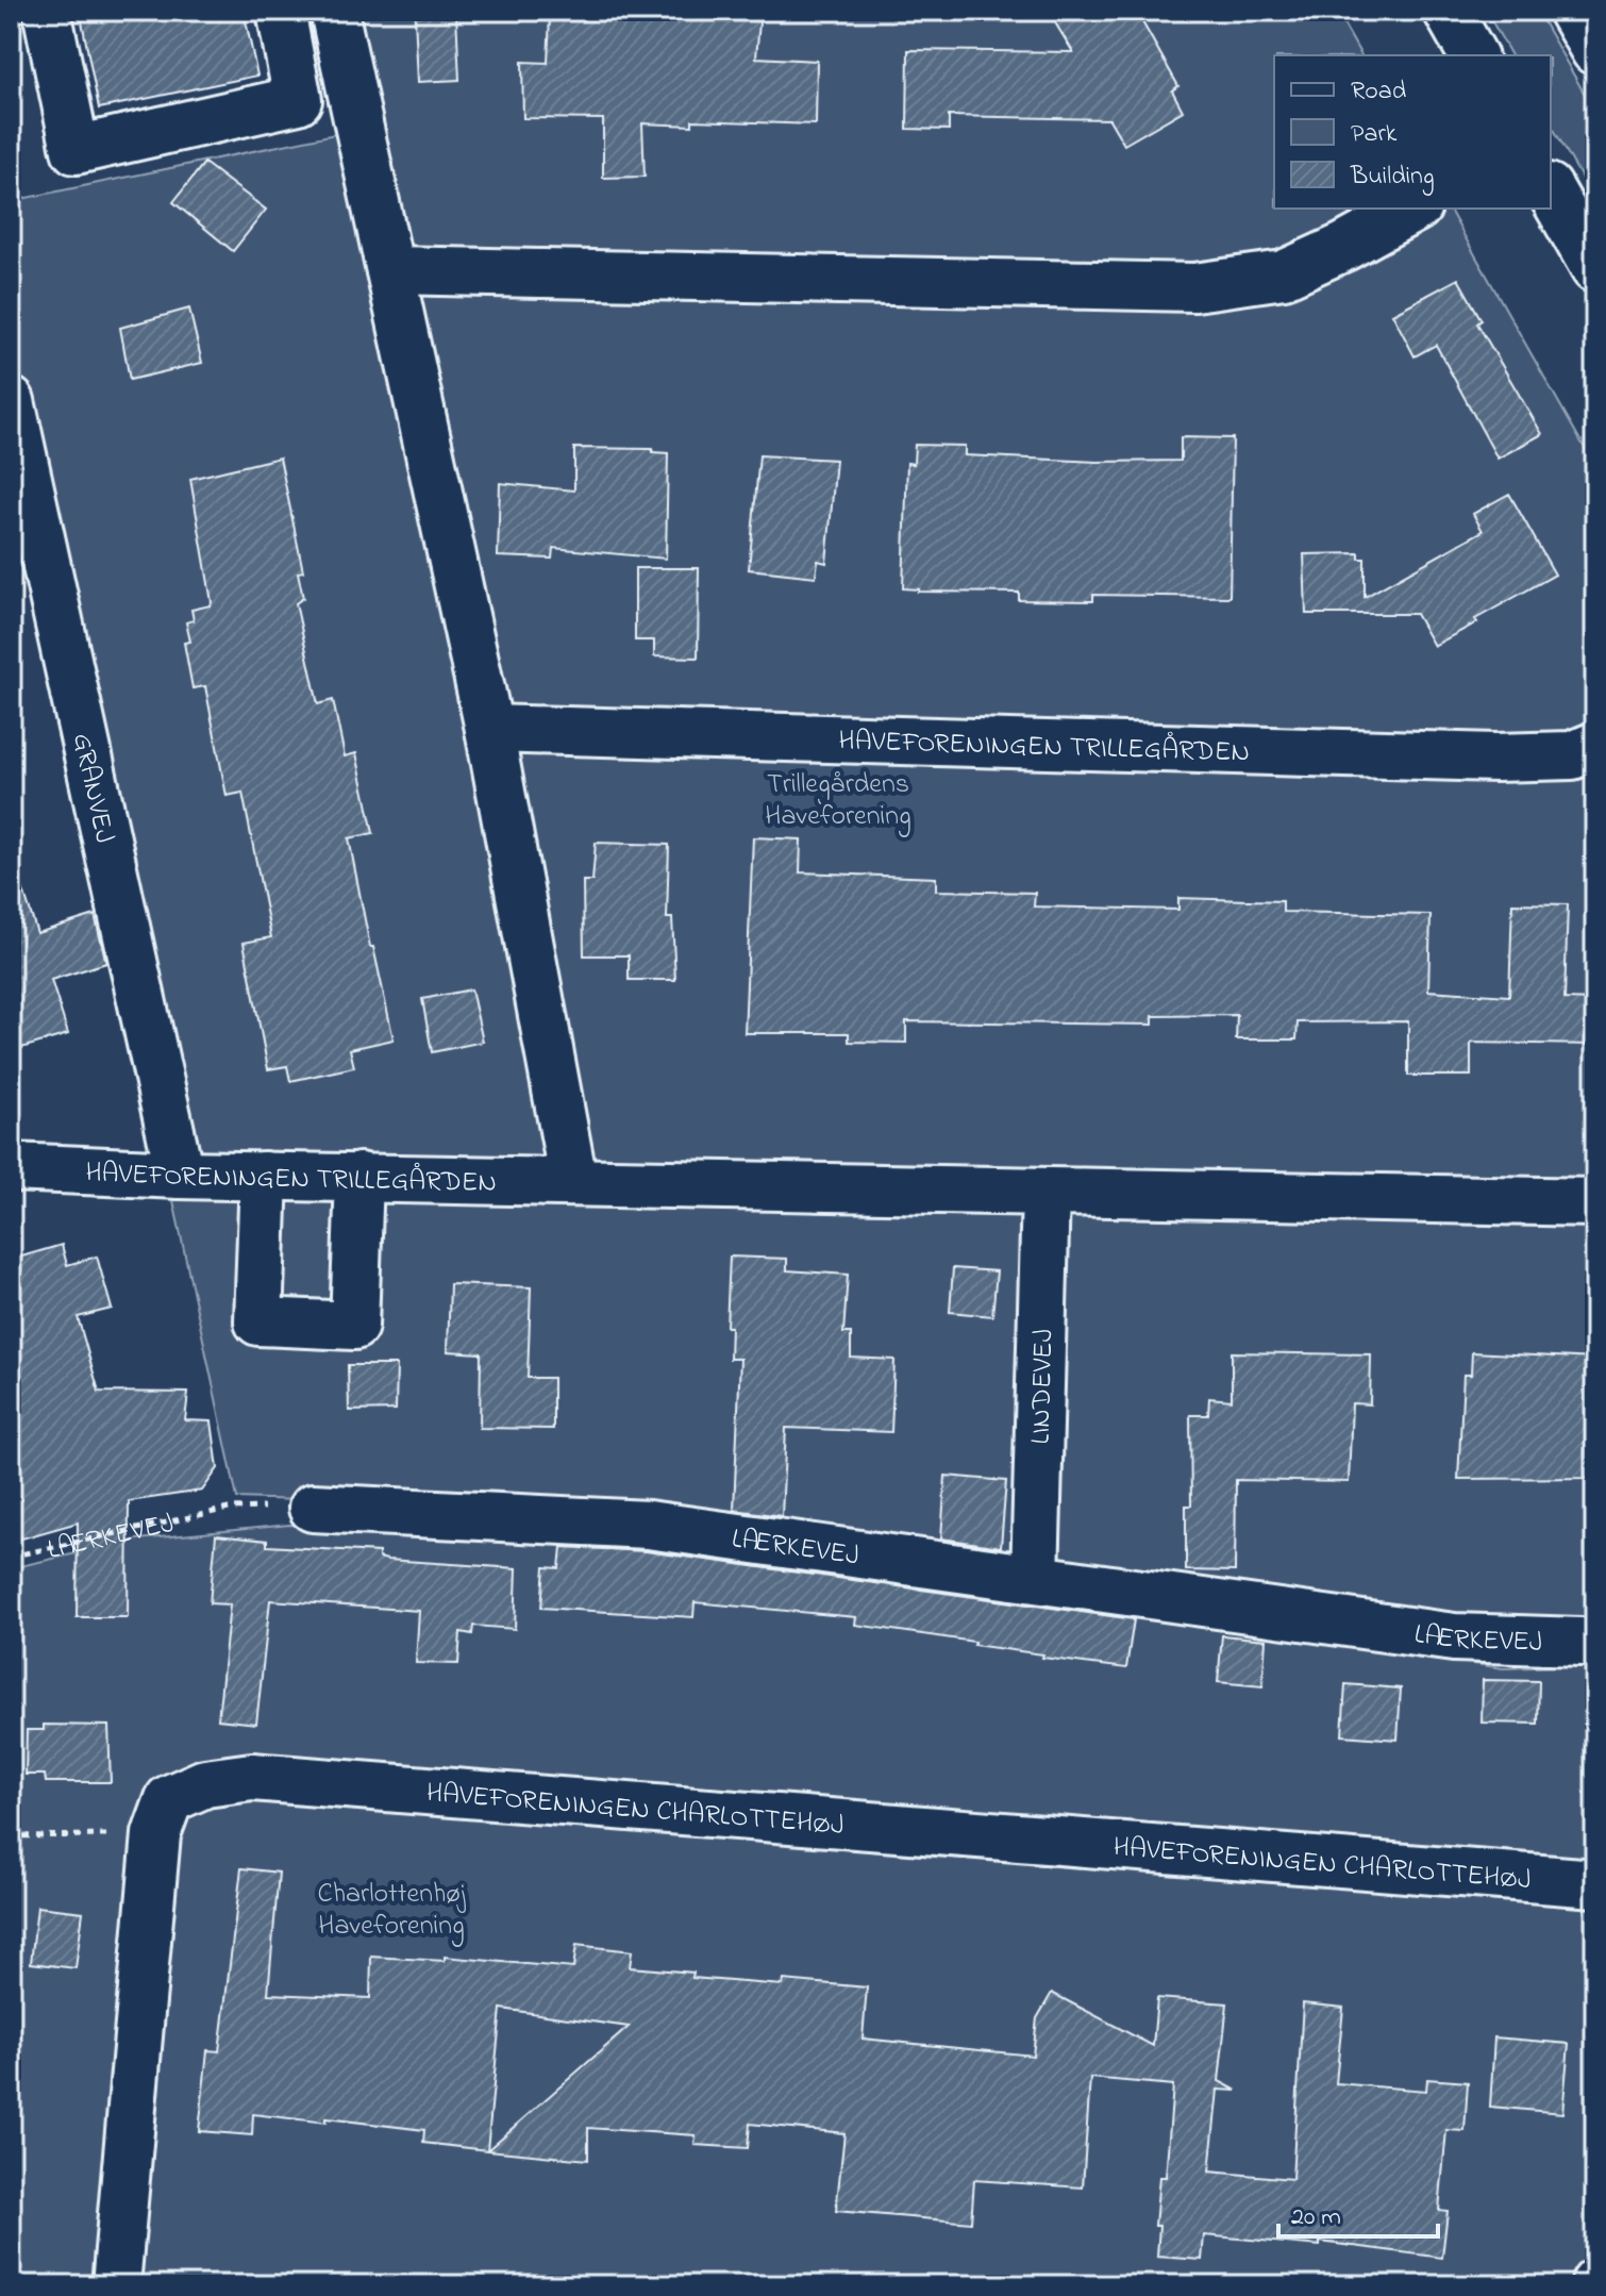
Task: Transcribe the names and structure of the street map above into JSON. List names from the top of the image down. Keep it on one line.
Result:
{"streets":{"main road":["HAVEFORENINGEN TRILLEGÅRDEN","GRANVEJ","LINDEVEJ","LÆRKEVEJ","HAVEFORENINGEN CHARLOTTEHØJ"]},"crossings":[["HAVEFORENINGEN TRILLEGÅRDEN","GRANVEJ"],["HAVEFORENINGEN TRILLEGÅRDEN","LINDEVEJ"],["LINDEVEJ","LÆRKEVEJ"]],"parks":["Trillegårdens Haveforening","Charlottenhøj Haveforening"],"legend":["Road","Park","Building"],"scale_bar":"20 m"}
